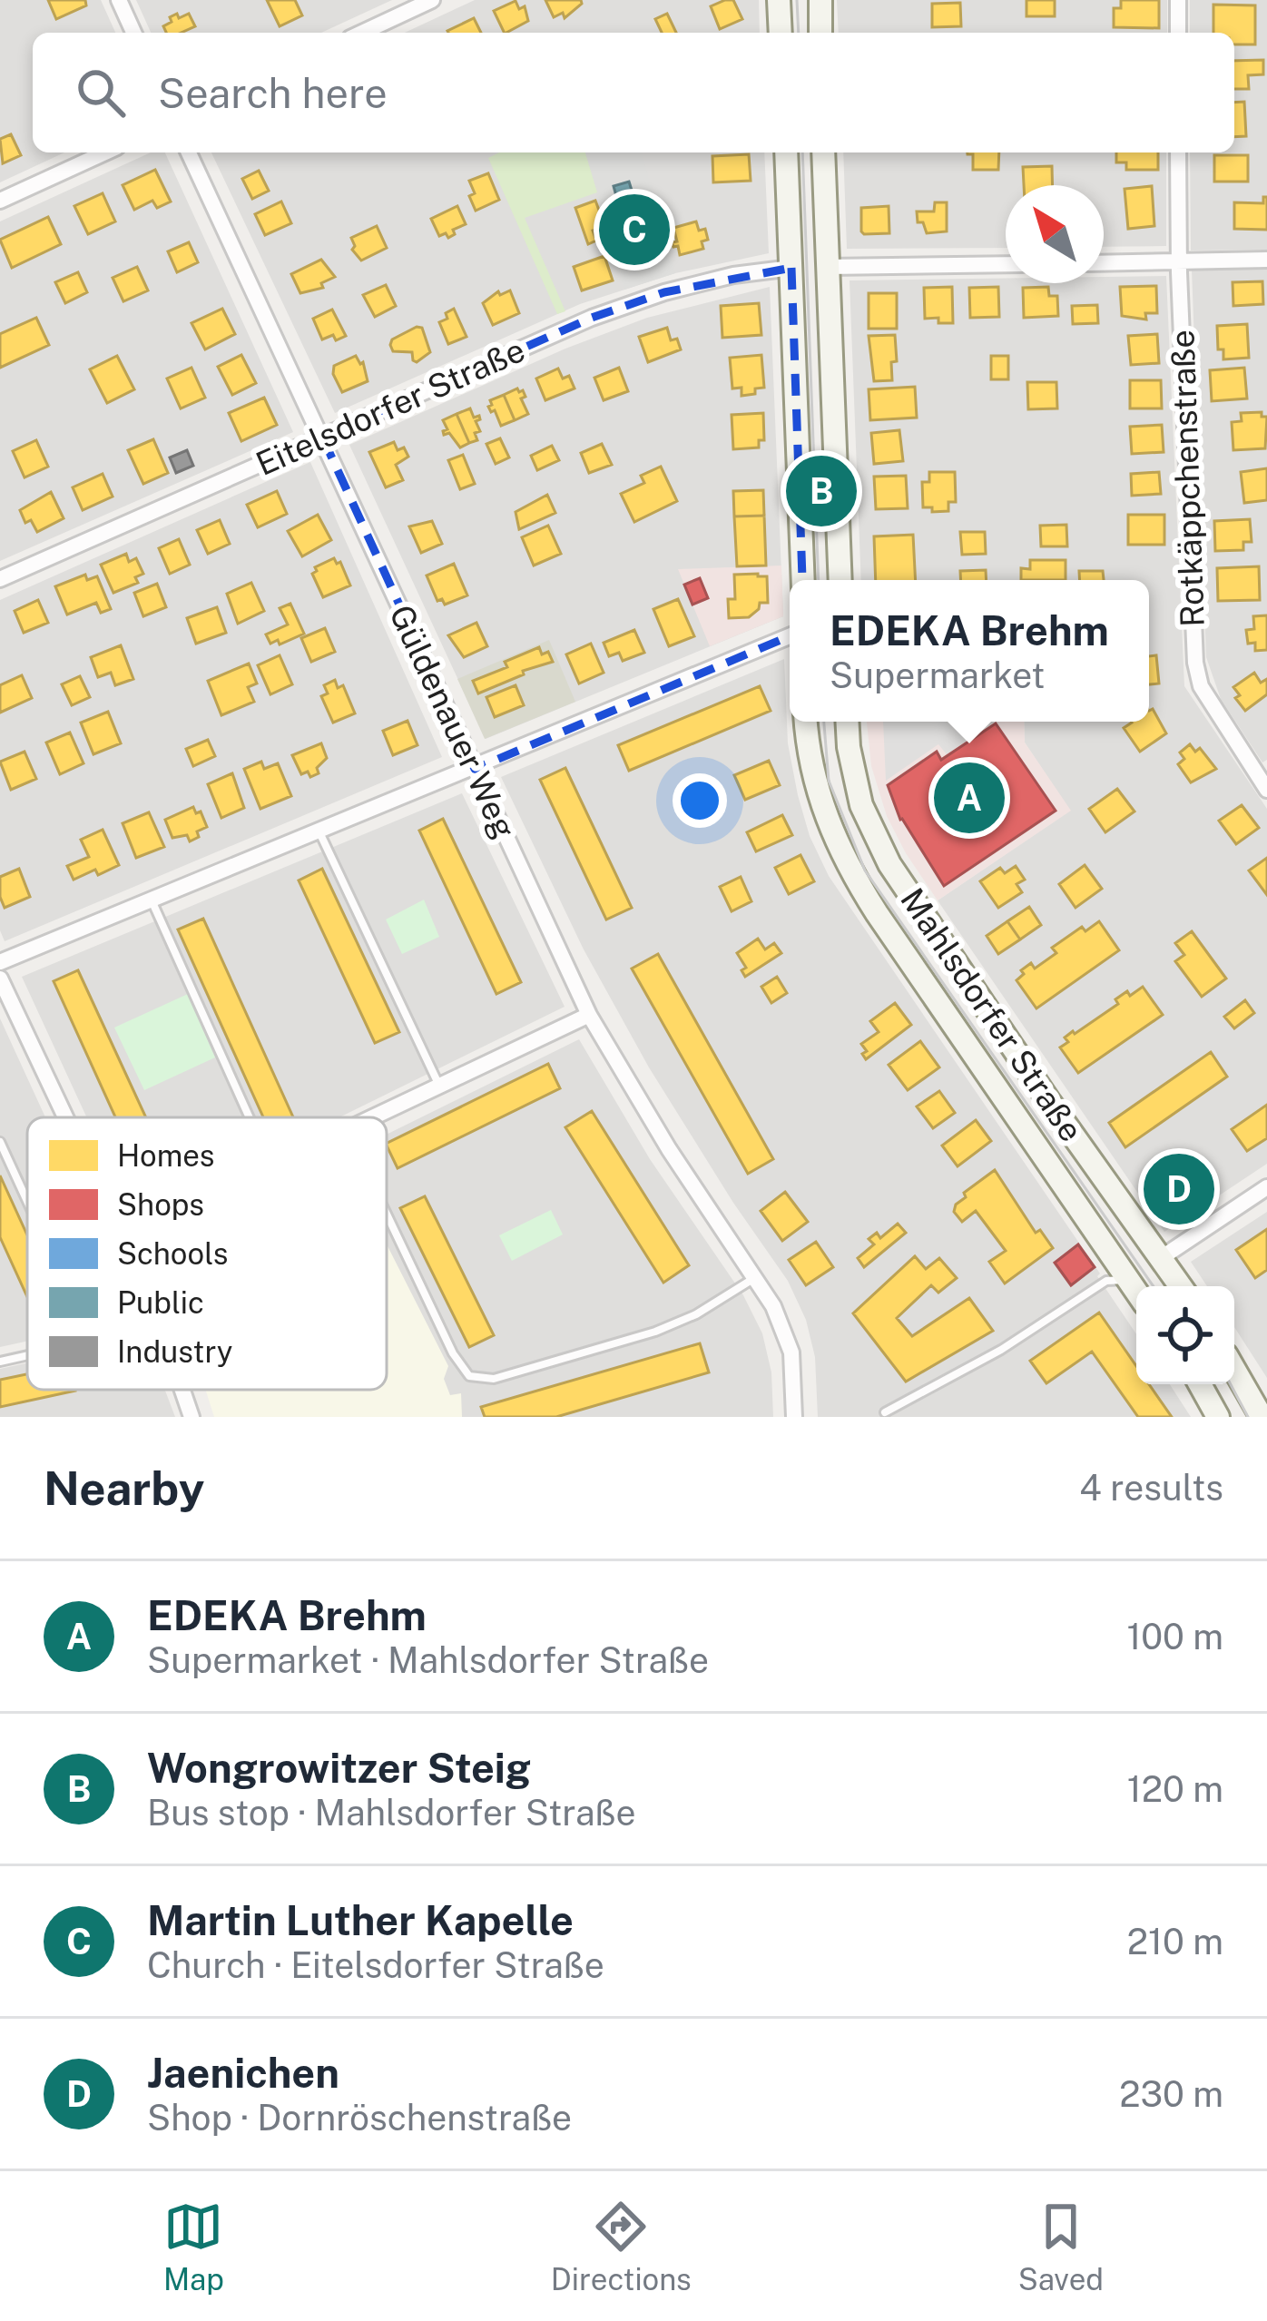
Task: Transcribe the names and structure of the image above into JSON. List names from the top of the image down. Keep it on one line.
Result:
{"streets":{"main road":["Mahlsdorfer Straße"],"street":["Eitelsdorfer Straße","Rotkäppchenstraße","Güldenauer Weg"]},"crossings":[["Eitelsdorfer Straße","Güldenauer Weg"]],"legend":["Homes","Shops","Schools","Public","Industry"],"north":"top left","page":{"search":"Search here","pins":["C","B","A","D"],"popup":["EDEKA Brehm","Supermarket"],"heading":["Nearby","4 results"],"list":[{"mark":"A","name":"EDEKA Brehm","note":"Supermarket · Mahlsdorfer Straße","value":"100 m"},{"mark":"B","name":"Wongrowitzer Steig","note":"Bus stop · Mahlsdorfer Straße","value":"120 m"},{"mark":"C","name":"Martin Luther Kapelle","note":"Church · Eitelsdorfer Straße","value":"210 m"},{"mark":"D","name":"Jaenichen","note":"Shop · Dornröschenstraße","value":"230 m"}],"nav":["Map","Directions","Saved"]}}
